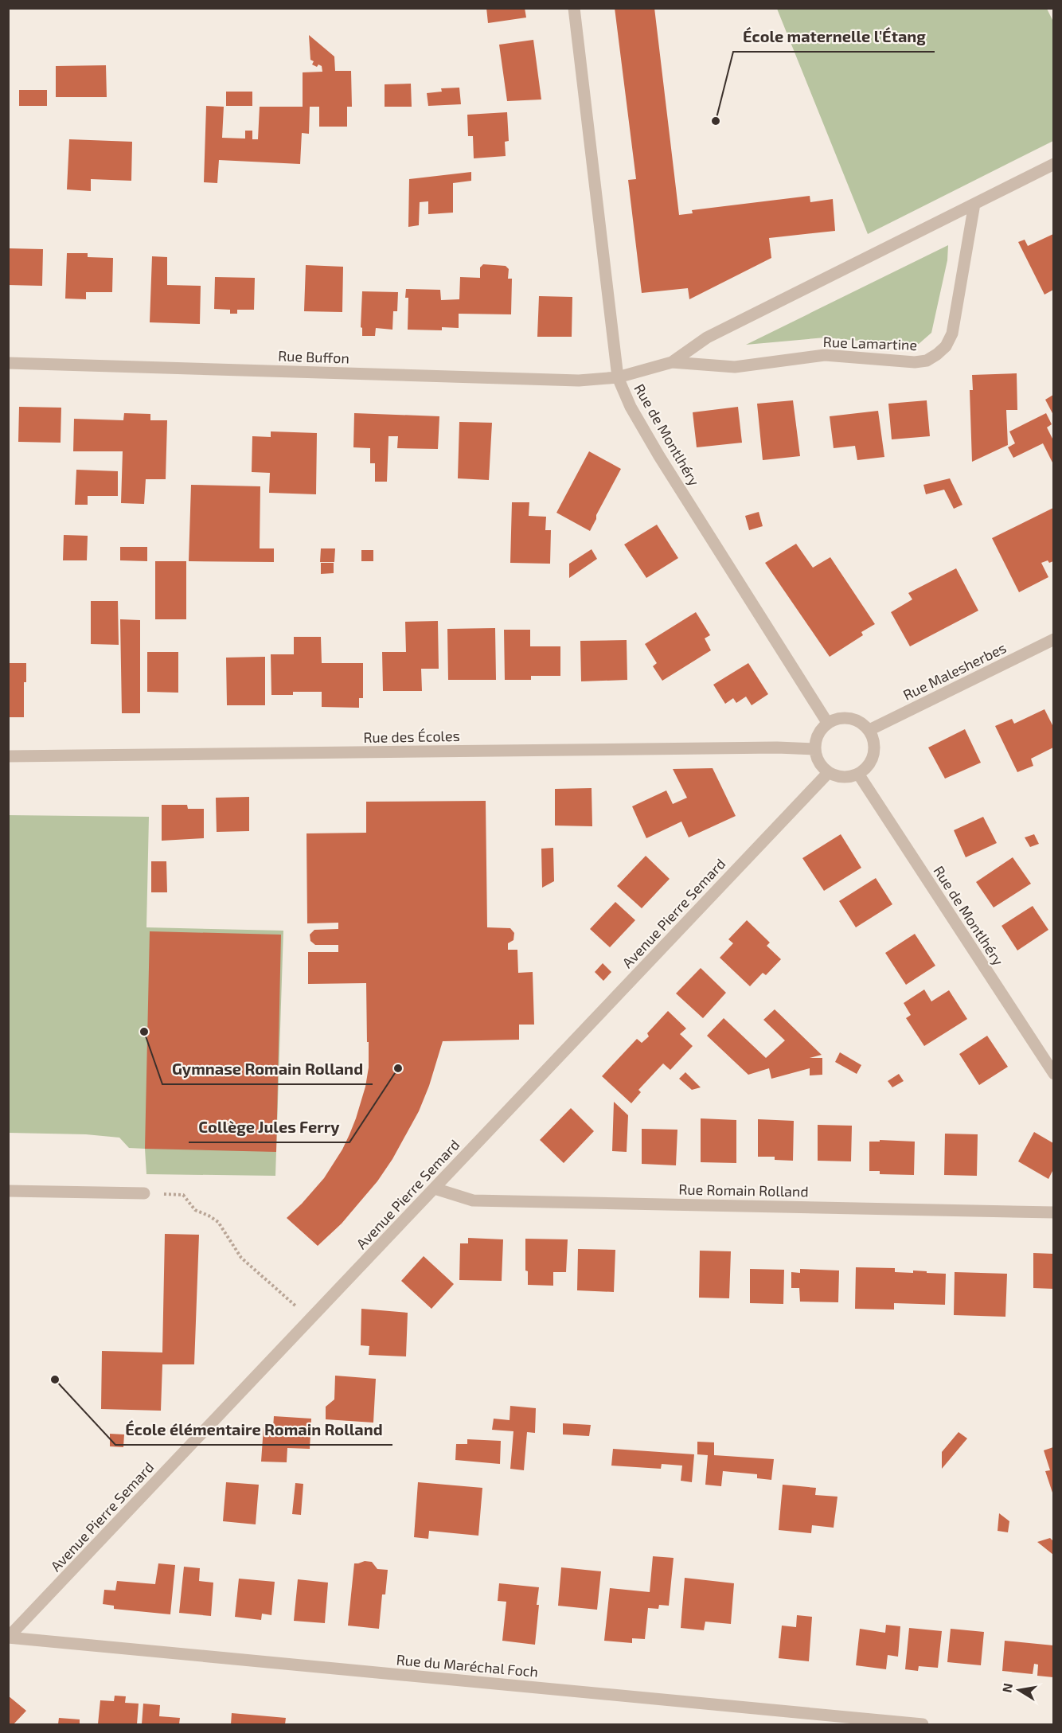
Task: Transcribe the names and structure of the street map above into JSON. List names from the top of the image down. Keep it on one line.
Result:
{"streets":{"street":["Rue Lamartine","Rue Buffon","Rue de Montlhéry","Rue Malesherbes","Rue des Écoles","Avenue Pierre Semard","Rue Romain Rolland","Rue du Maréchal Foch"]},"crossings":[["Rue Lamartine","Rue Buffon"],["Rue Lamartine","Rue de Montlhéry"],["Rue Buffon","Rue de Montlhéry"],["Rue de Montlhéry","Rue Malesherbes"],["Rue de Montlhéry","Rue des Écoles"],["Rue de Montlhéry","Avenue Pierre Semard"],["Rue Malesherbes","Rue des Écoles"],["Rue Malesherbes","Avenue Pierre Semard"],["Rue des Écoles","Avenue Pierre Semard"],["Avenue Pierre Semard","Rue Romain Rolland"],["Avenue Pierre Semard","Rue du Maréchal Foch"]],"places":["École maternelle l'Étang","Gymnase Romain Rolland","Collège Jules Ferry","École élémentaire Romain Rolland"],"north":"left"}
